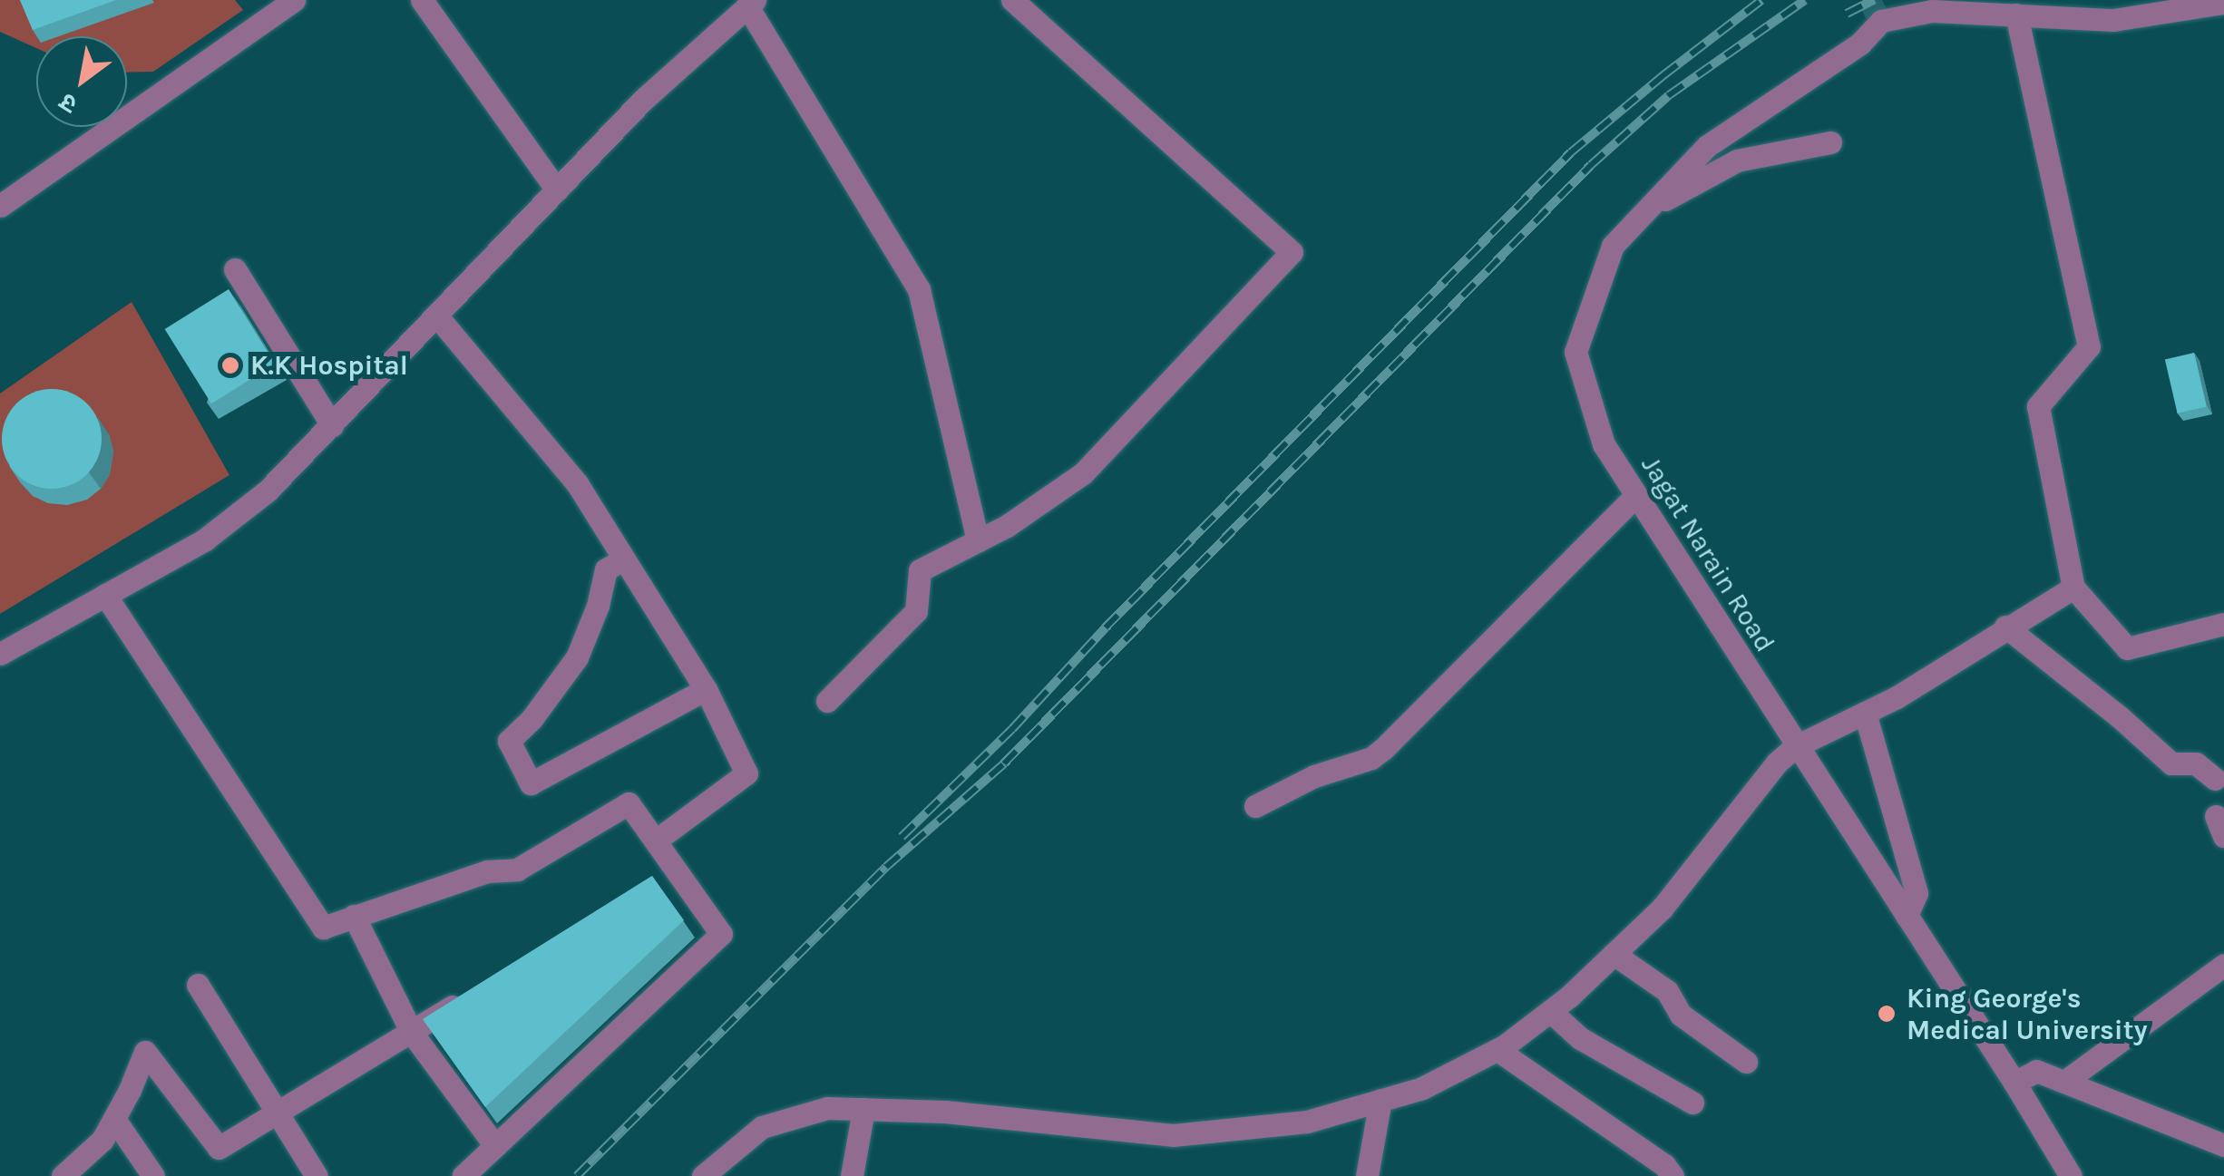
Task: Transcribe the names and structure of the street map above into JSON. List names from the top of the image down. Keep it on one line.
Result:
{"streets":{"street":["Jagat Narain Road"]},"places":["K.K Hospital","King George's Medical University"],"north":"bottom left"}
